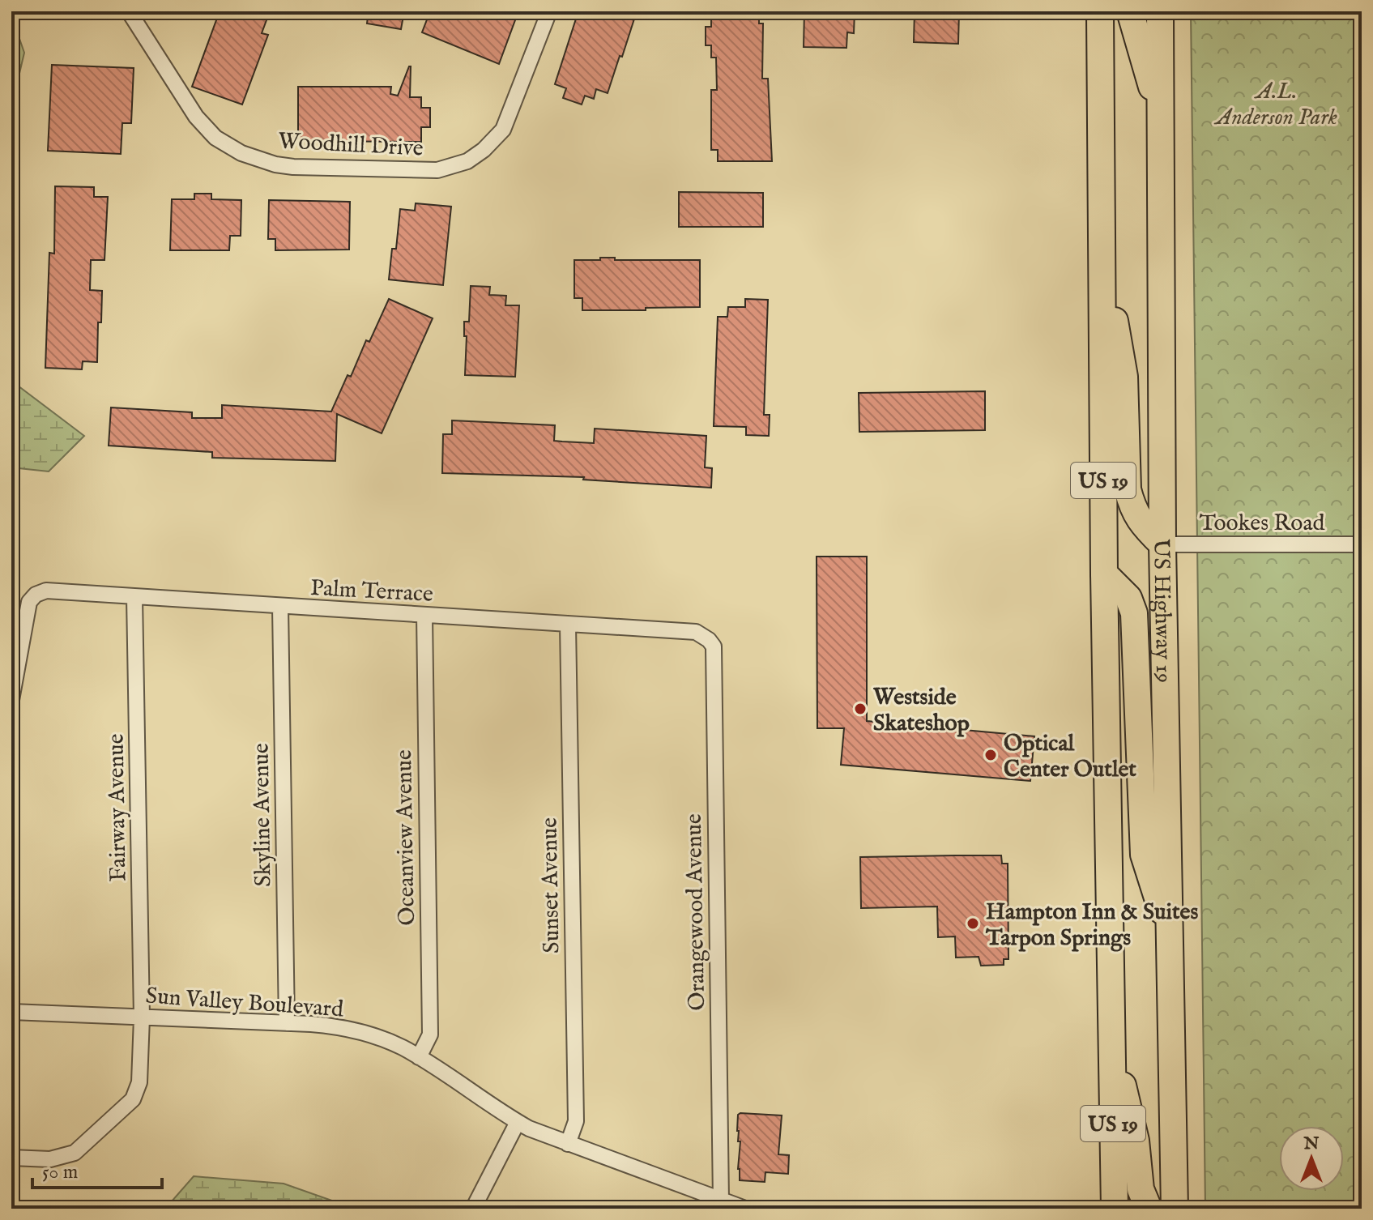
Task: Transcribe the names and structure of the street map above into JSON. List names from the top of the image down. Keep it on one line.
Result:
{"streets":{"highway":["US 19","US Highway 19"],"street":["Woodhill Drive","Tookes Road","Palm Terrace","Fairway Avenue","Skyline Avenue","Oceanview Avenue","Sunset Avenue","Orangewood Avenue","Sun Valley Boulevard"]},"crossings":[["Tookes Road","US Highway 19"],["Palm Terrace","Fairway Avenue"],["Palm Terrace","Skyline Avenue"],["Palm Terrace","Oceanview Avenue"],["Palm Terrace","Sunset Avenue"],["Palm Terrace","Orangewood Avenue"],["Fairway Avenue","Sun Valley Boulevard"],["Skyline Avenue","Sun Valley Boulevard"],["Oceanview Avenue","Sun Valley Boulevard"],["Sunset Avenue","Sun Valley Boulevard"],["Orangewood Avenue","Sun Valley Boulevard"]],"parks":["A.L. Anderson Park"],"places":["Westside Skateshop","Optical Center Outlet","Hampton Inn & Suites Tarpon Springs"],"scale_bar":"50 m","north":"top"}
